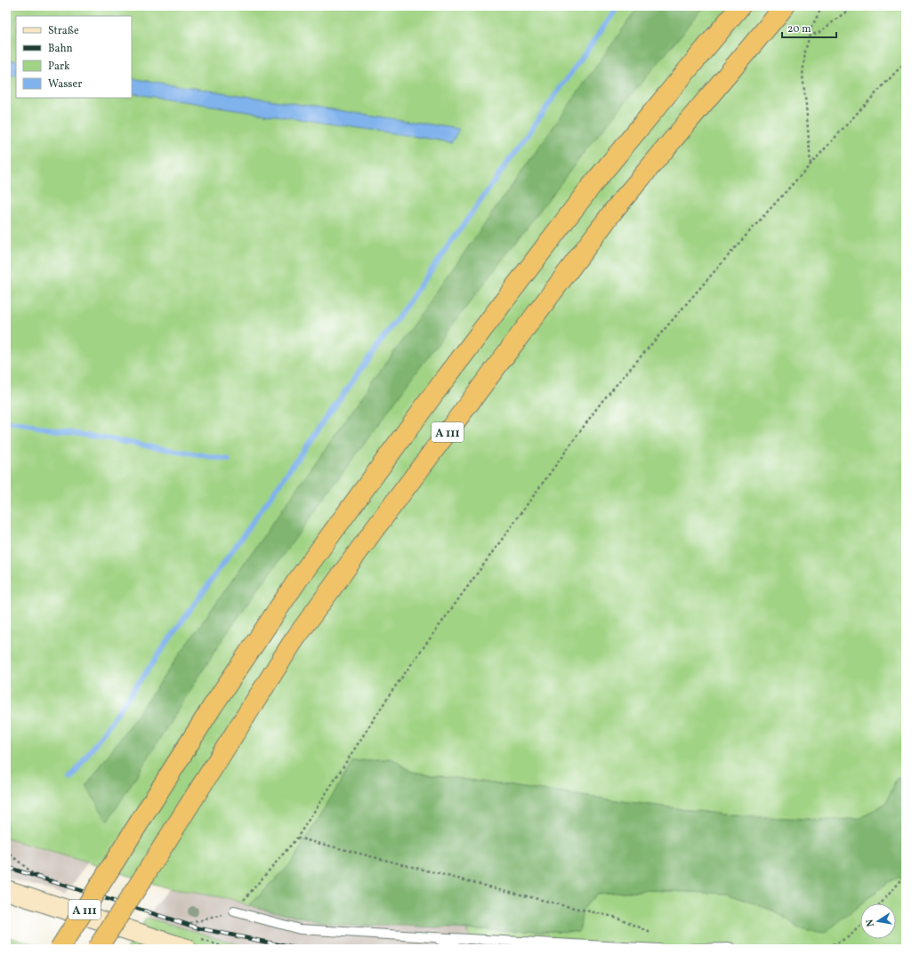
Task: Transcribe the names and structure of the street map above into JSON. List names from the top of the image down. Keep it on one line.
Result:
{"streets":{"highway":["A 111"]},"legend":["Straße","Bahn","Park","Wasser"],"scale_bar":"20 m","north":"left"}
